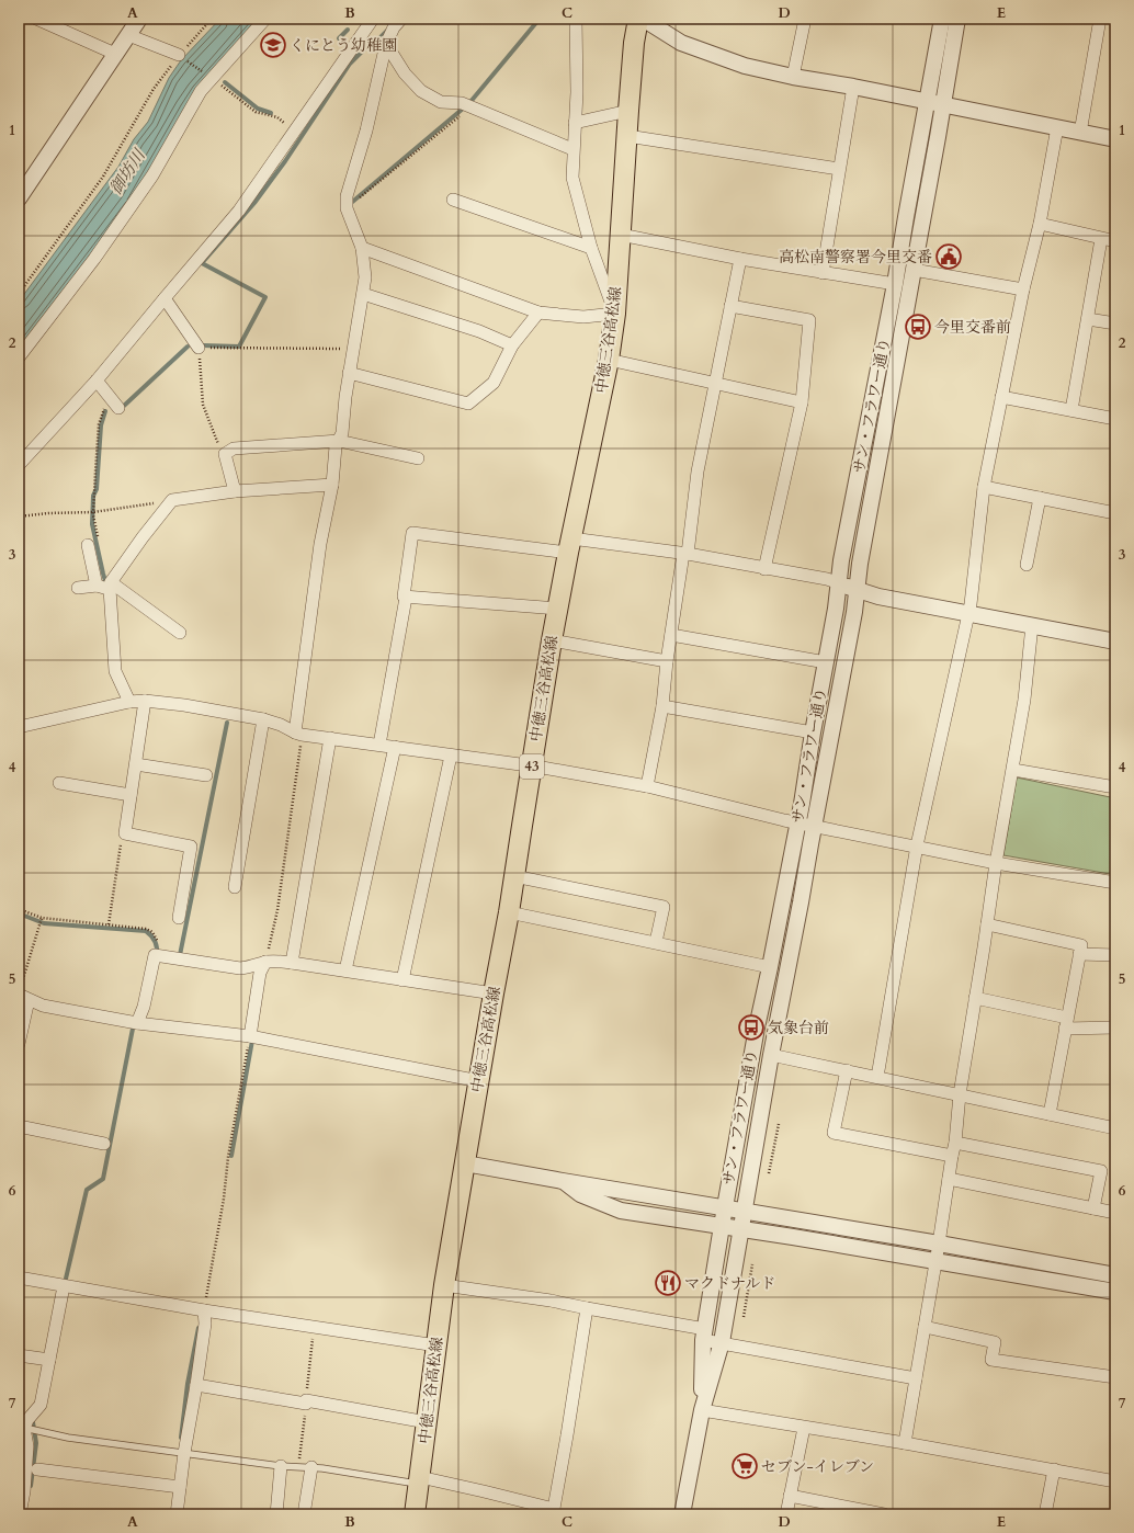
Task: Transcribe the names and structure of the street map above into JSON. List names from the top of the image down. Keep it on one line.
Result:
{"streets":{"main road":["中徳三谷高松線","43"],"street":["サン・フラワー通り"]},"water":["御坊川"],"places":{"school or university":["くにとう幼稚園"],"public building":["高松南警察署今里交番"],"bus stop":["今里交番前","気象台前"],"restaurant":["マクドナルド"],"supermarket":["セブン-イレブン"]},"grid":{"columns":["A","B","C","D","E"],"rows":["1","2","3","4","5","6","7"]}}
